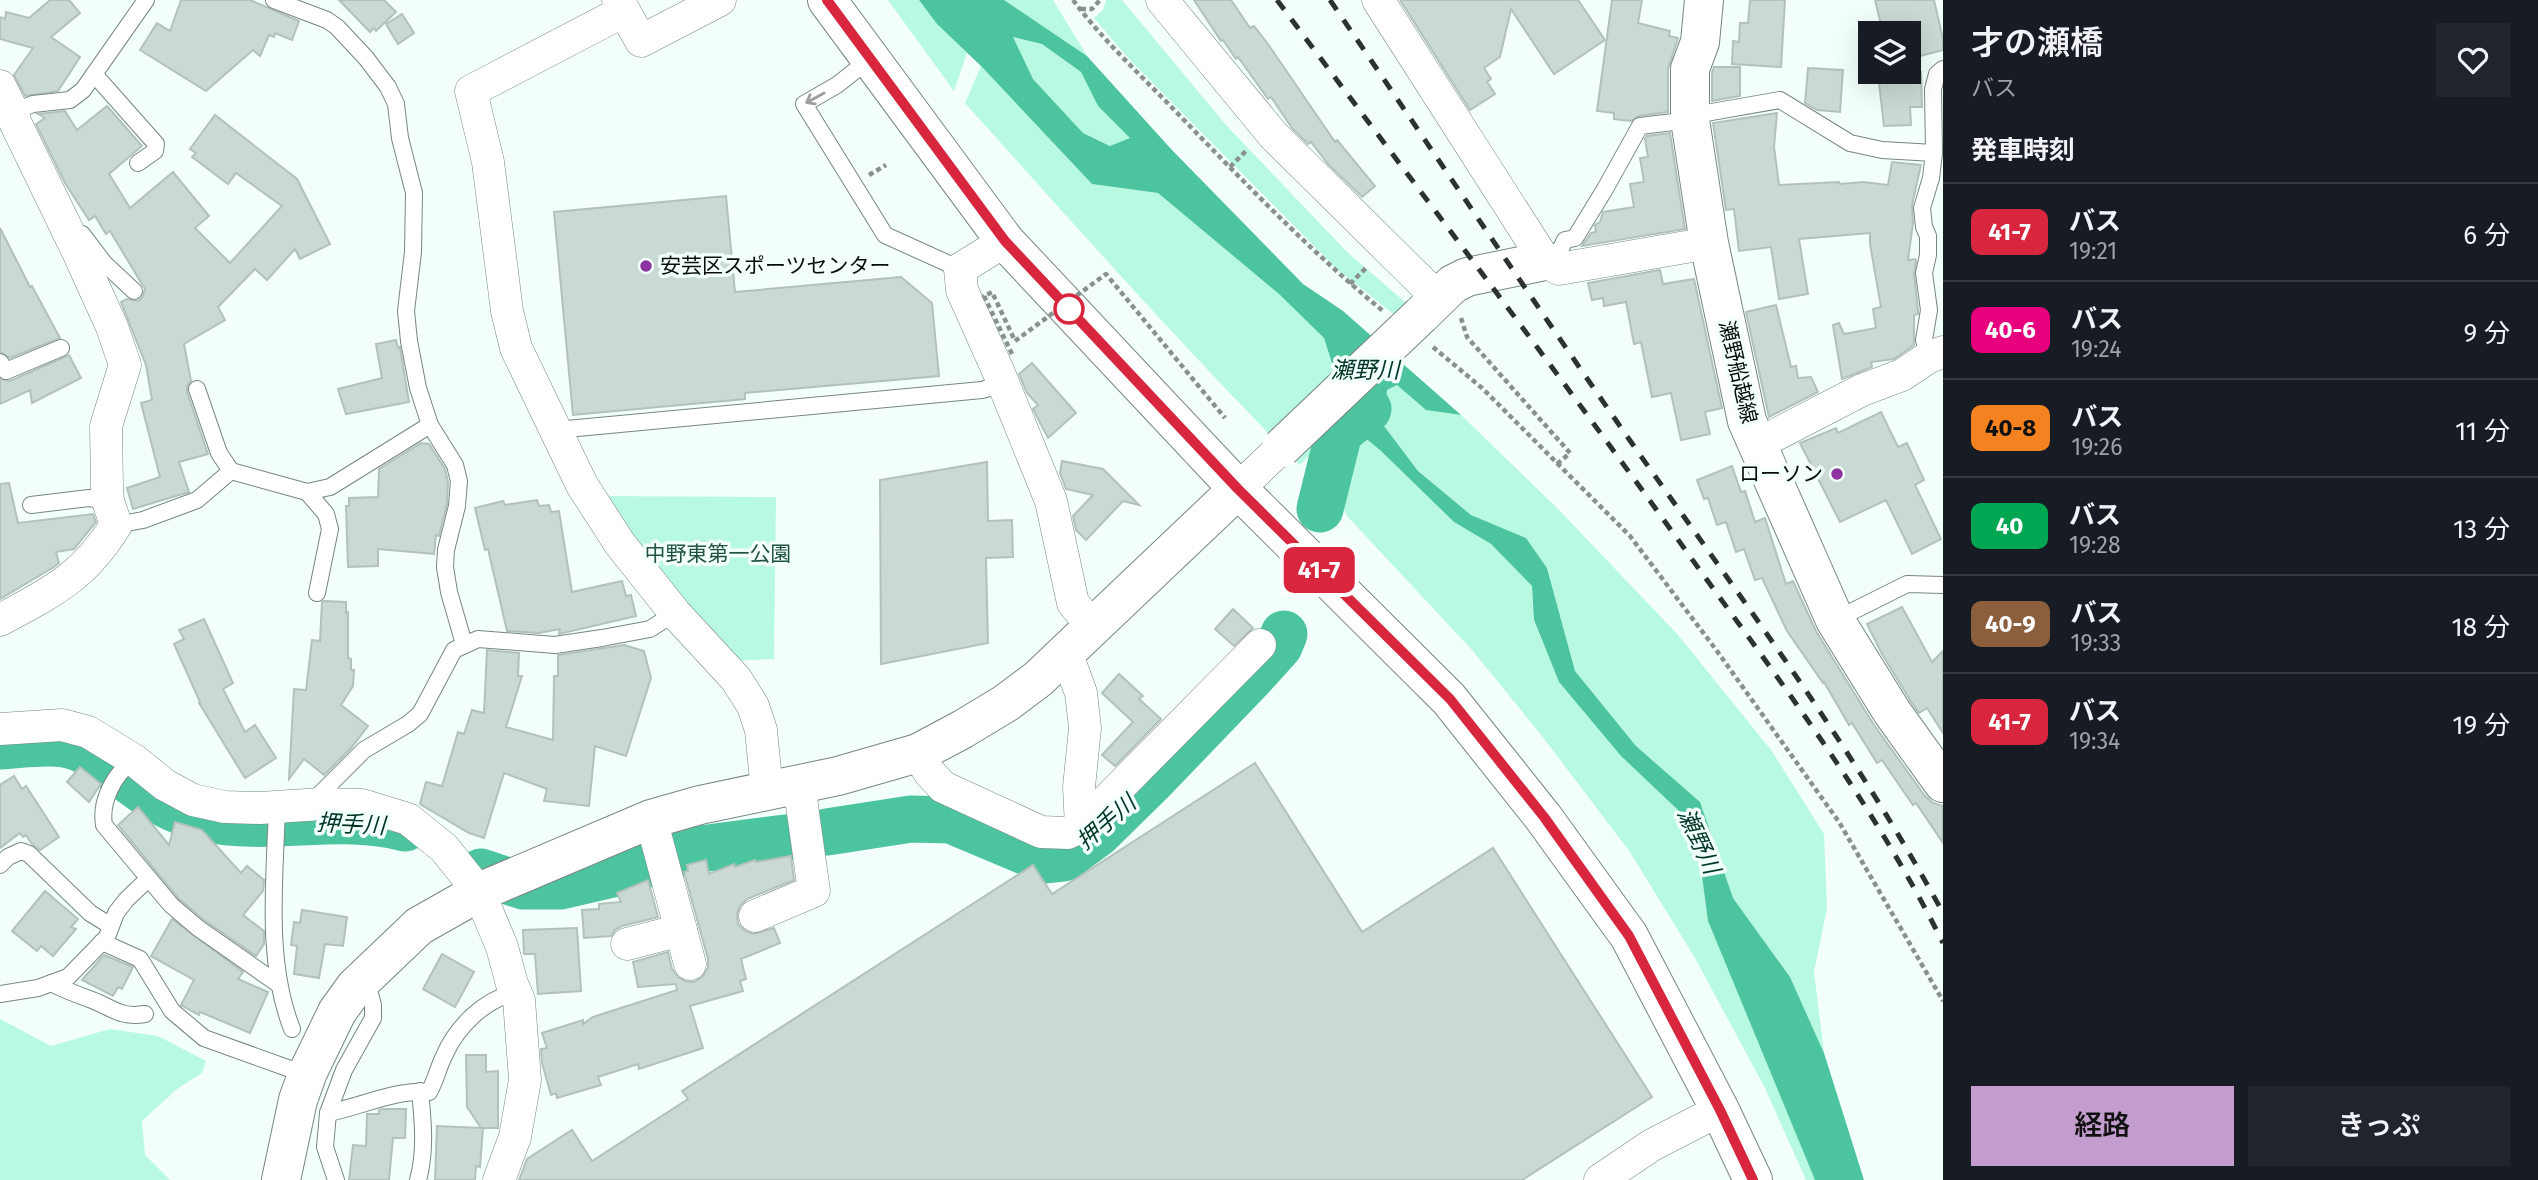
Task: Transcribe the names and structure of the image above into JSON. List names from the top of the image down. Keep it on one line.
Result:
{"streets":{"main road":["瀬野船越線"]},"water":["瀬野川","押手川"],"parks":["中野東第一公園"],"places":["安芸区スポーツセンター","ローソン"],"lines":["bus line 41-7"],"page":{"on_map":"41-7","heading":[["才の瀬橋","バス"],"発車時刻"],"list":[{"mark":"41-7","name":"バス","note":"19:21","value":"6 分"},{"mark":"40-6","name":"バス","note":"19:24","value":"9 分"},{"mark":"40-8","name":"バス","note":"19:26","value":"11 分"},{"mark":"40","name":"バス","note":"19:28","value":"13 分"},{"mark":"40-9","name":"バス","note":"19:33","value":"18 分"},{"mark":"41-7","name":"バス","note":"19:34","value":"19 分"}],"buttons":["経路","きっぷ"]}}
